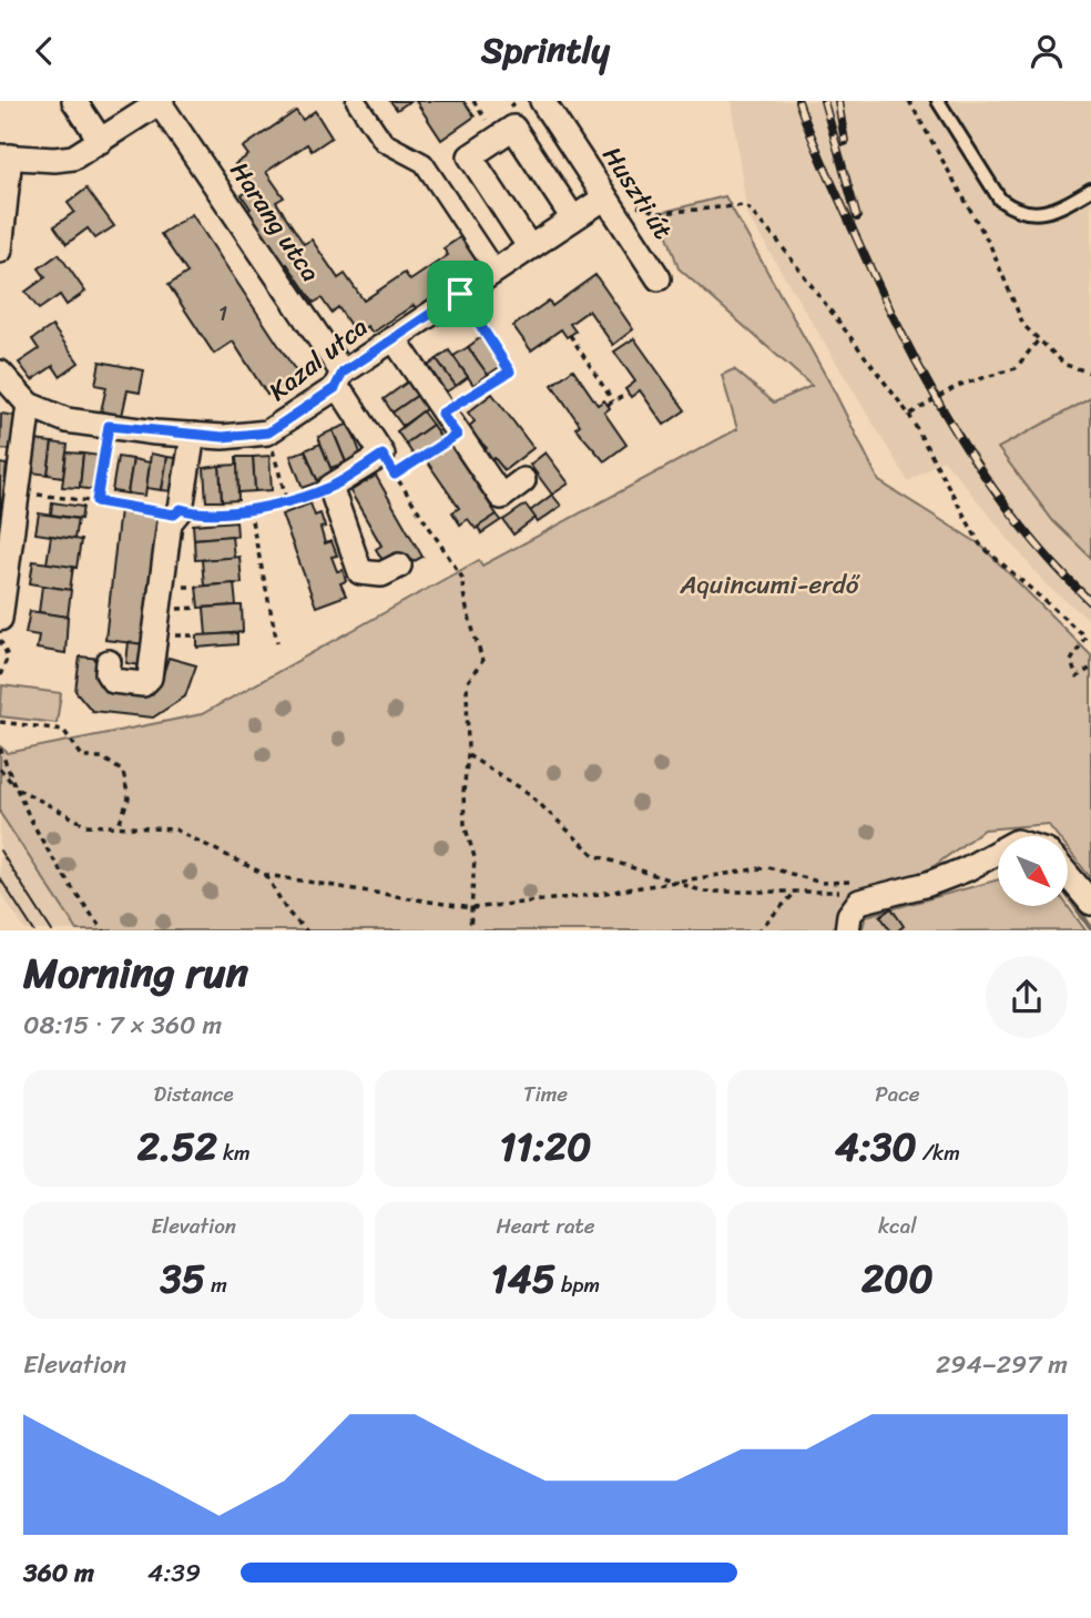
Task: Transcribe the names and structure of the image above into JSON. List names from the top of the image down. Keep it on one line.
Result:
{"streets":{"street":["Huszti út","Harang utca","Kazal utca"]},"crossings":[["Huszti út","Kazal utca"],["Harang utca","Kazal utca"]],"parks":["Aquincumi-erdő"],"house_numbers":["1"],"north":"bottom right","page":{"header":"Sprintly","heading":["Morning run","08:15 · 7 × 360 m"],"stats":[["Distance","2.52 km"],["Time","11:20"],["Pace","4:30 /km"],["Elevation","35 m"],["Heart rate","145 bpm"],["kcal","200"]],"chart":["Elevation","294–297 m"],"list":[{"name":"360 m","note":"4:39"}]}}
